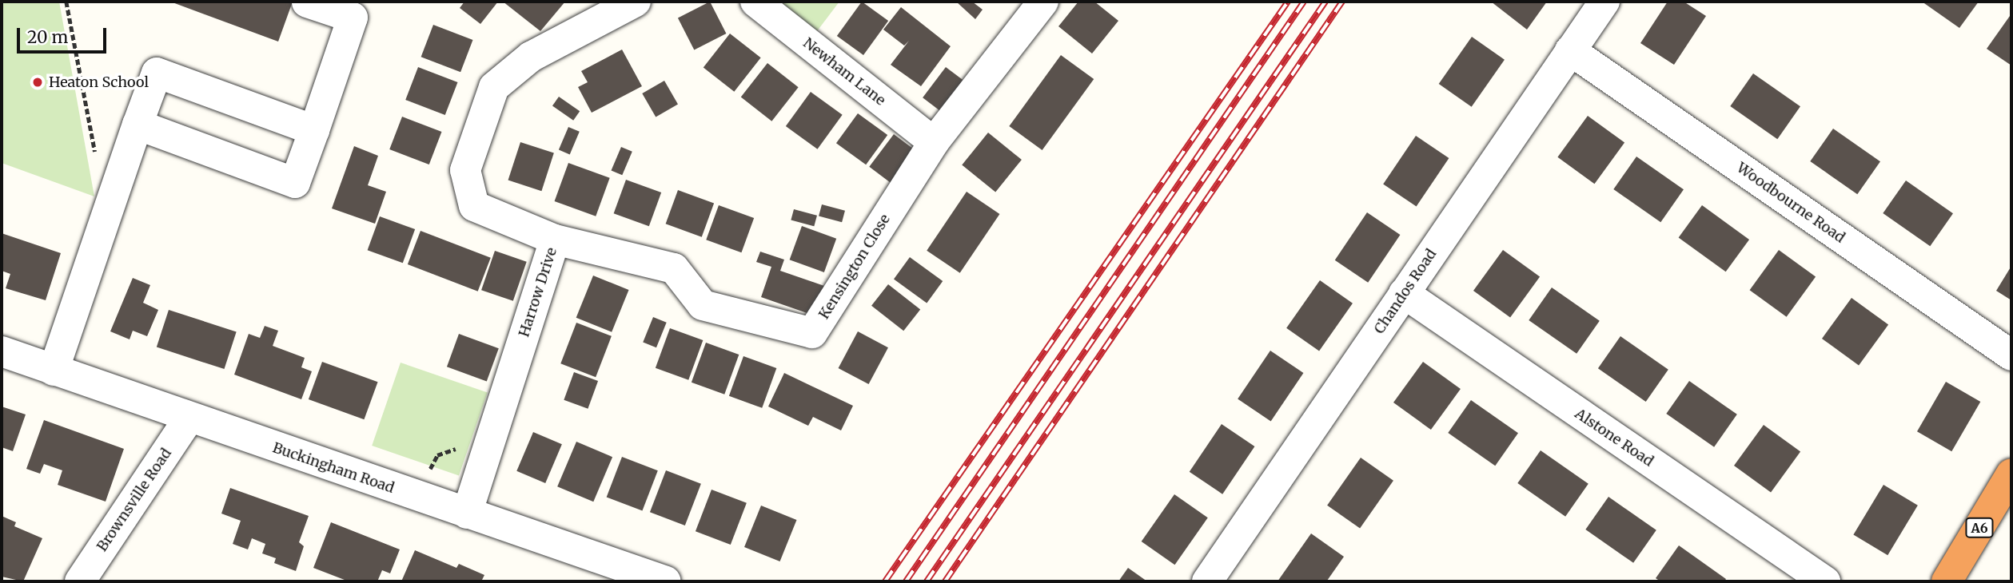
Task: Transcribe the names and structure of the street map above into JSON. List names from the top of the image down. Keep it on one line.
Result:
{"streets":{"highway":["A6"],"street":["Newham Lane","Woodbourne Road","Kensington Close","Chandos Road","Harrow Drive","Alstone Road","Buckingham Road","Brownsville Road"]},"crossings":[["Newham Lane","Kensington Close"],["Woodbourne Road","Chandos Road"],["Kensington Close","Harrow Drive"],["Chandos Road","Alstone Road"],["Harrow Drive","Buckingham Road"],["Buckingham Road","Brownsville Road"]],"places":["Heaton School"],"scale_bar":"20 m"}
